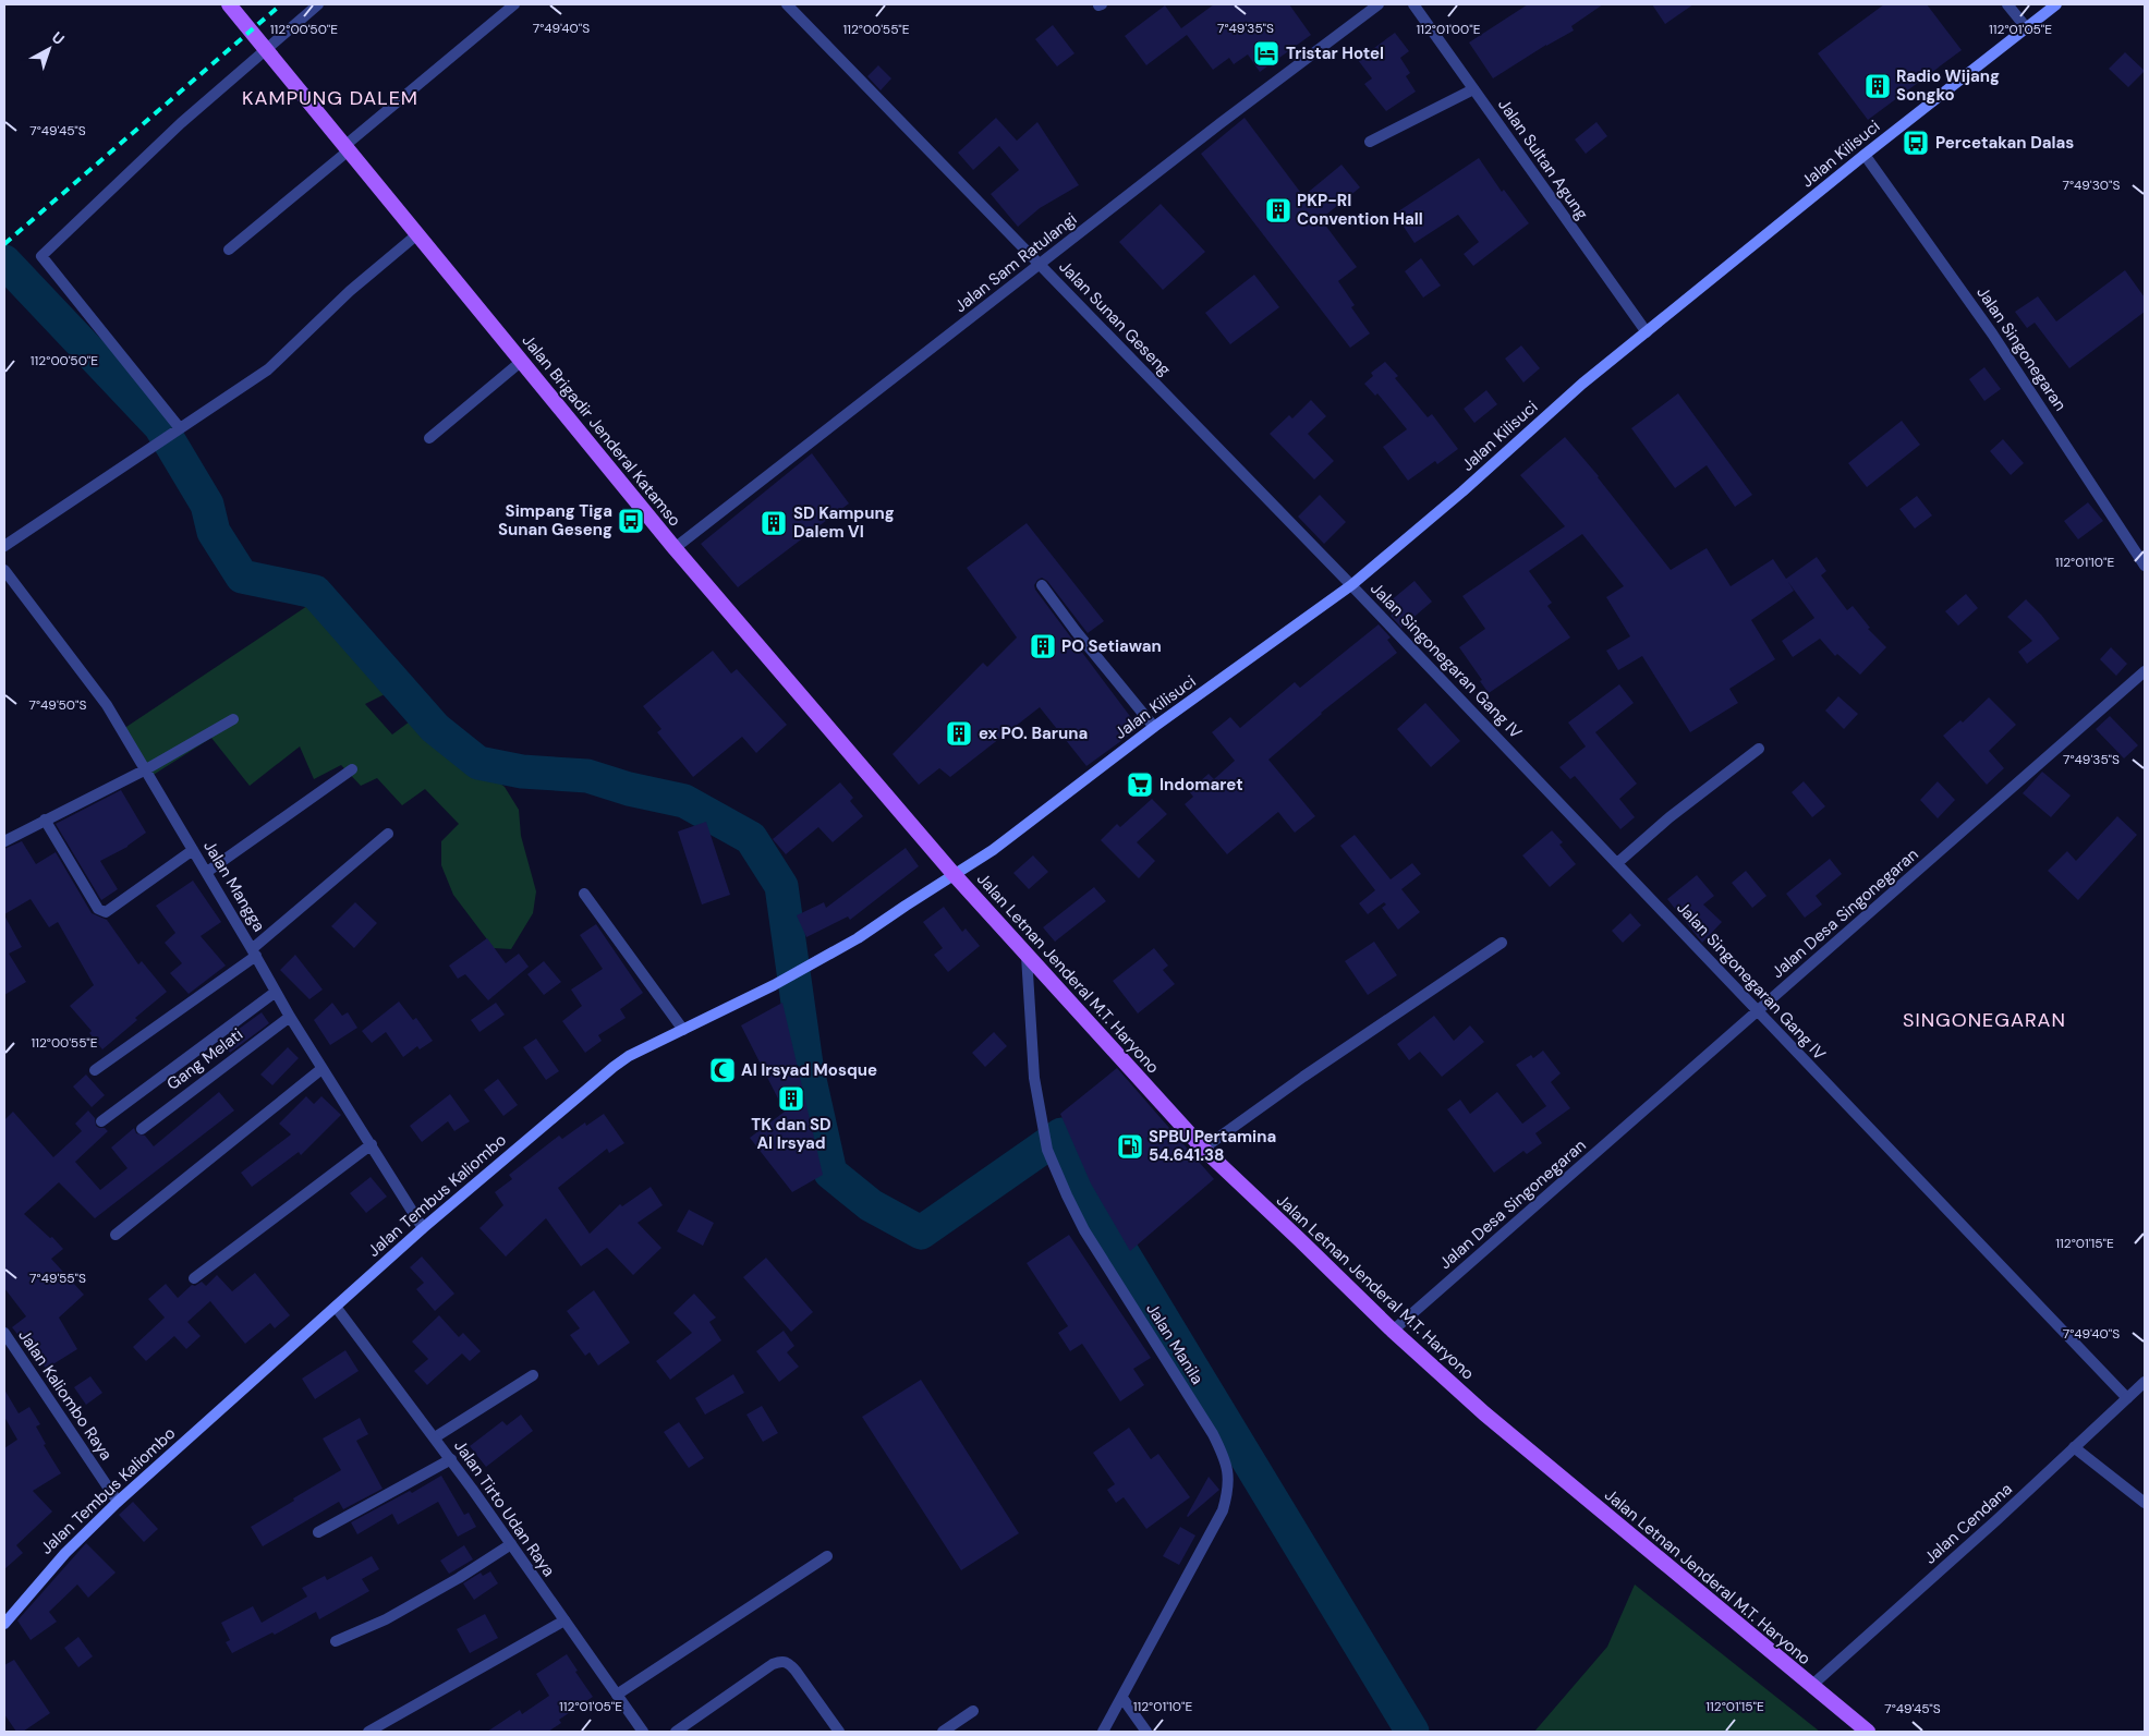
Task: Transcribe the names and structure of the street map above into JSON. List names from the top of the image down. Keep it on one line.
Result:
{"streets":{"main road":["Jalan Kilisuci","Jalan Brigadir Jenderal Katamso","Jalan Letnan Jenderal M.T. Haryono","Jalan Tembus Kaliombo"],"street":["Jalan Sultan Agung","Jalan Sam Ratulangi","Jalan Sunan Geseng","Jalan Singonegaran","Jalan Singonegaran Gang IV","Jalan Mangga","Jalan Desa Singonegaran","Gang Melati","Jalan Manila","Jalan Kaliombo Raya","Jalan Tirto Udan Raya","Jalan Cendana"]},"crossings":[["Jalan Kilisuci","Jalan Sultan Agung"],["Jalan Kilisuci","Jalan Sunan Geseng"],["Jalan Kilisuci","Jalan Singonegaran"],["Jalan Kilisuci","Jalan Brigadir Jenderal Katamso"],["Jalan Kilisuci","Jalan Singonegaran Gang IV"],["Jalan Kilisuci","Jalan Letnan Jenderal M.T. Haryono"],["Jalan Kilisuci","Jalan Tembus Kaliombo"],["Jalan Sam Ratulangi","Jalan Sunan Geseng"],["Jalan Sam Ratulangi","Jalan Brigadir Jenderal Katamso"],["Jalan Sunan Geseng","Jalan Singonegaran Gang IV"],["Jalan Brigadir Jenderal Katamso","Jalan Letnan Jenderal M.T. Haryono"],["Jalan Brigadir Jenderal Katamso","Jalan Tembus Kaliombo"],["Jalan Singonegaran Gang IV","Jalan Desa Singonegaran"],["Jalan Singonegaran Gang IV","Jalan Cendana"],["Jalan Mangga","Gang Melati"],["Jalan Mangga","Jalan Tembus Kaliombo"],["Jalan Desa Singonegaran","Jalan Letnan Jenderal M.T. Haryono"],["Jalan Letnan Jenderal M.T. Haryono","Jalan Tembus Kaliombo"],["Jalan Letnan Jenderal M.T. Haryono","Jalan Manila"],["Jalan Letnan Jenderal M.T. Haryono","Jalan Cendana"],["Jalan Tembus Kaliombo","Jalan Kaliombo Raya"],["Jalan Tembus Kaliombo","Jalan Tirto Udan Raya"]],"districts":["KAMPUNG DALEM","SINGONEGARAN"],"places":{"hotel":["Tristar Hotel"],"building":["Radio Wijang Songko","PKP-RI Convention Hall","SD Kampung Dalem VI","PO Setiawan","ex PO. Baruna","TK dan SD Al Irsyad"],"bus stop":["Percetakan Dalas","Simpang Tiga Sunan Geseng"],"supermarket":["Indomaret"],"mosque":["Al Irsyad Mosque"],"fuel station":["SPBU Pertamina 54.641.38"]},"north":"top right","coordinates":["7°49'40\"S","7°49'35\"S","112°00'50\"E","112°00'55\"E","112°01'00\"E","112°01'05\"E","7°49'45\"S","7°49'30\"S","112°01'10\"E","7°49'50\"S","112°01'15\"E","7°49'55\"S"]}
